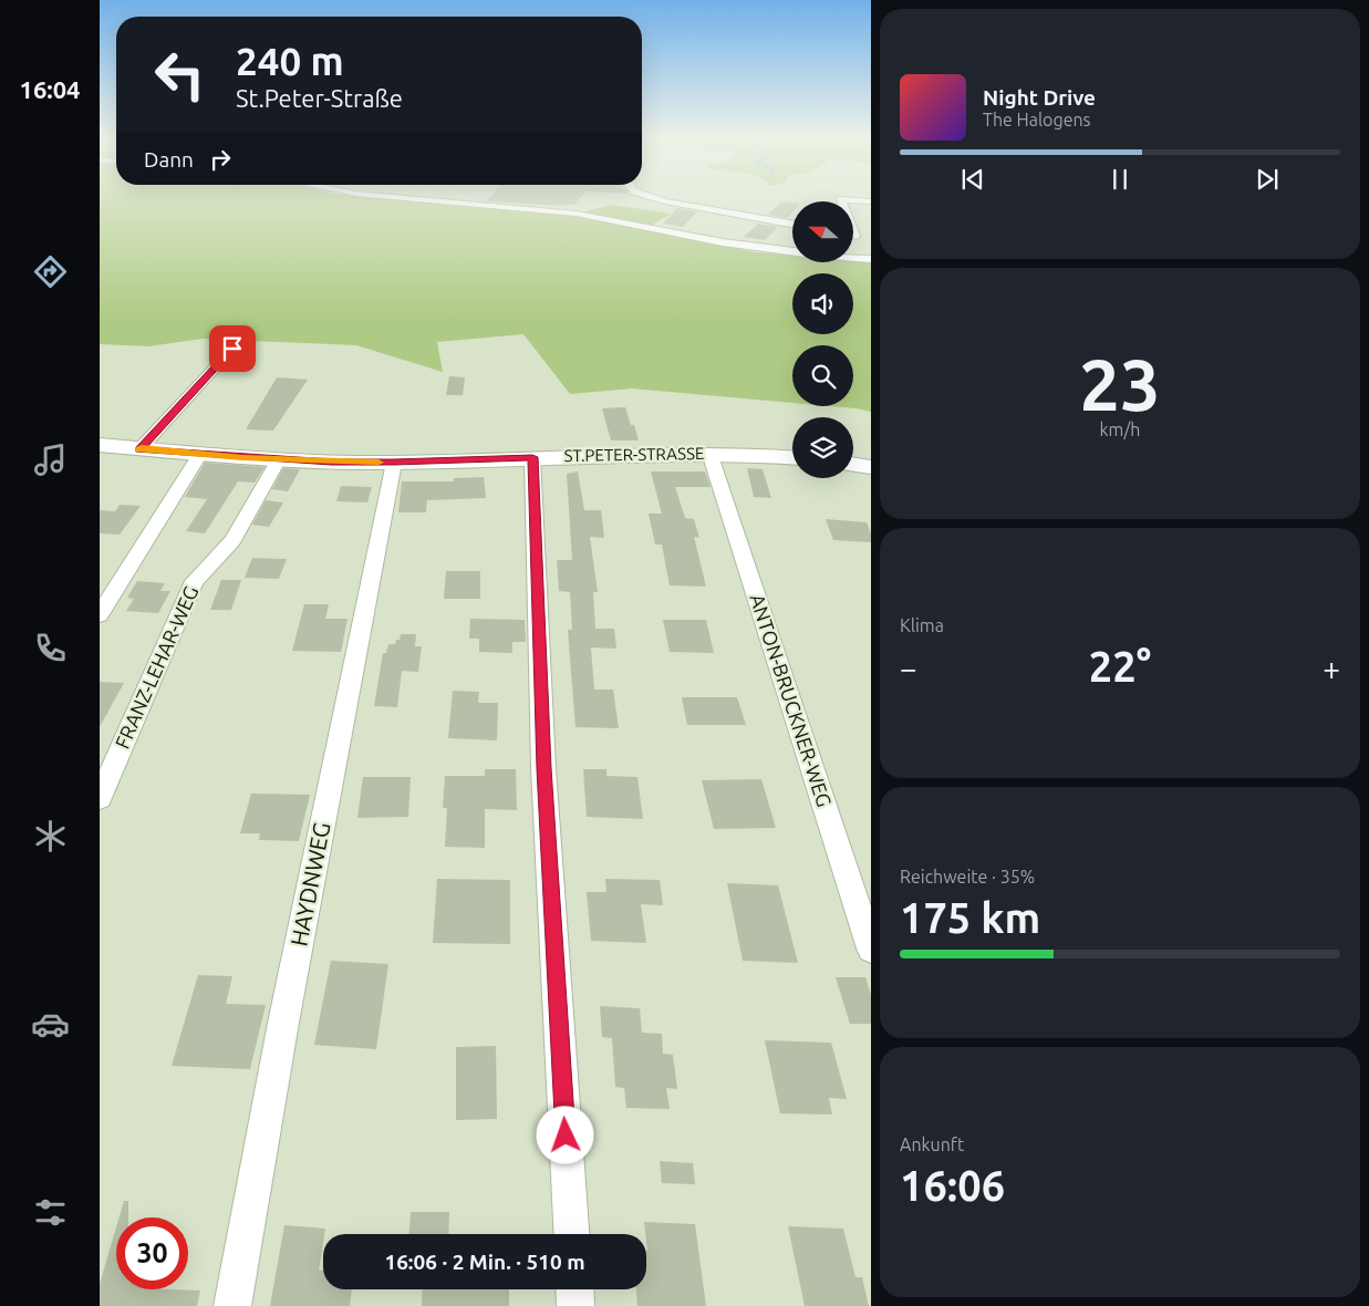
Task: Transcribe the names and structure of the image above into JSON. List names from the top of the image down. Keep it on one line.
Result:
{"streets":{"main road":["ST.PETER-STRASSE"],"street":["FRANZ-LEHAR-WEG","ANTON-BRUCKNER-WEG","HAYDNWEG"]},"crossings":[["ST.PETER-STRASSE","FRANZ-LEHAR-WEG"],["ST.PETER-STRASSE","ANTON-BRUCKNER-WEG"],["ST.PETER-STRASSE","HAYDNWEG"]],"north":"left","page":{"tabs":"16:04","turn":["240 m","St.Peter-Straße"],"song":["Night Drive","The Halogens"],"then":"Dann","tile":[["23","km/h"],"Klima",["Reichweite · 35%","175 km"],["Ankunft","16:06"]],"heat":["−","22°","+"],"limit":"30","trip":"16:06 · 2 Min. · 510 m"}}
